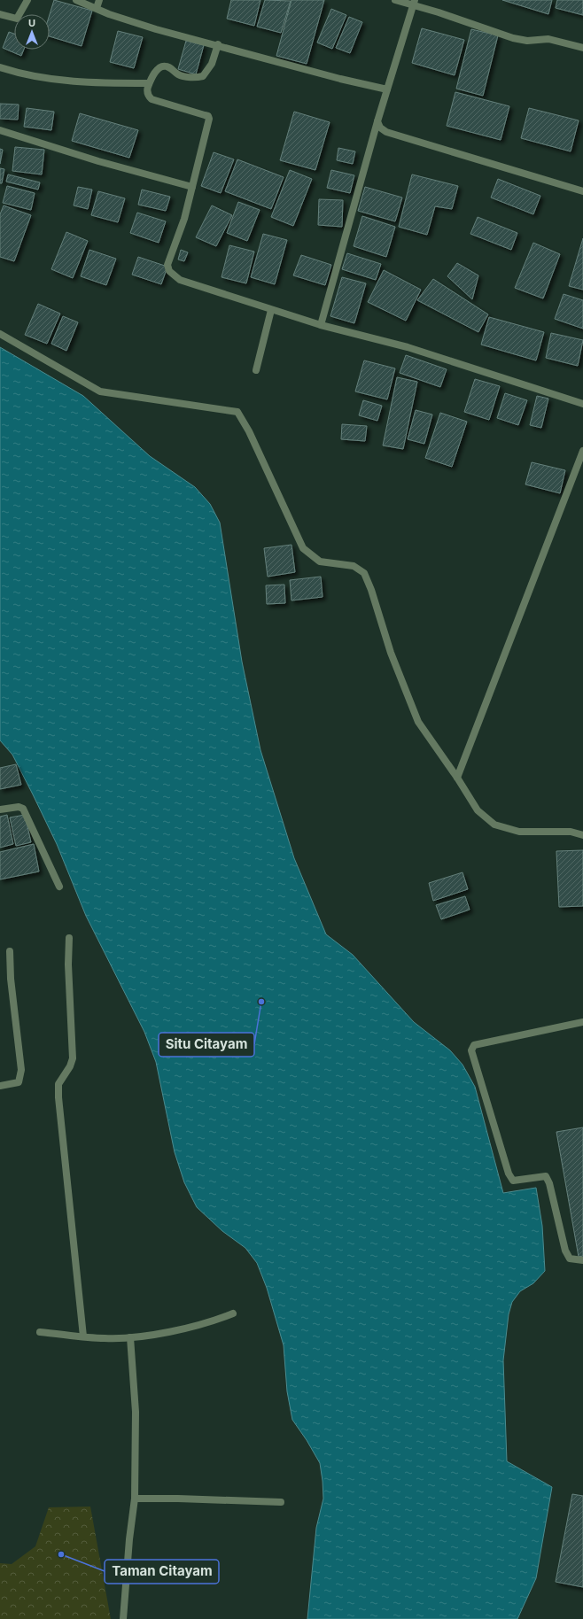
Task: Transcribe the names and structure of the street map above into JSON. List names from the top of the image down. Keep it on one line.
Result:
{"places":["Situ Citayam","Taman Citayam"],"north":"top"}
